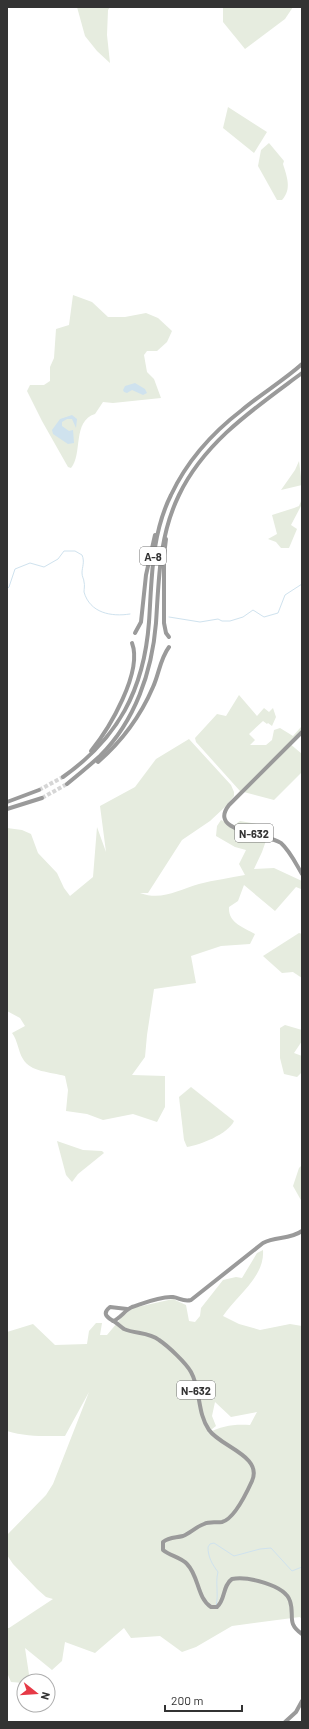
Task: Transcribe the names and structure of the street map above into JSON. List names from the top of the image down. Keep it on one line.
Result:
{"streets":{"highway":["A-8","N-632"]},"scale_bar":"200 m","north":"right"}
